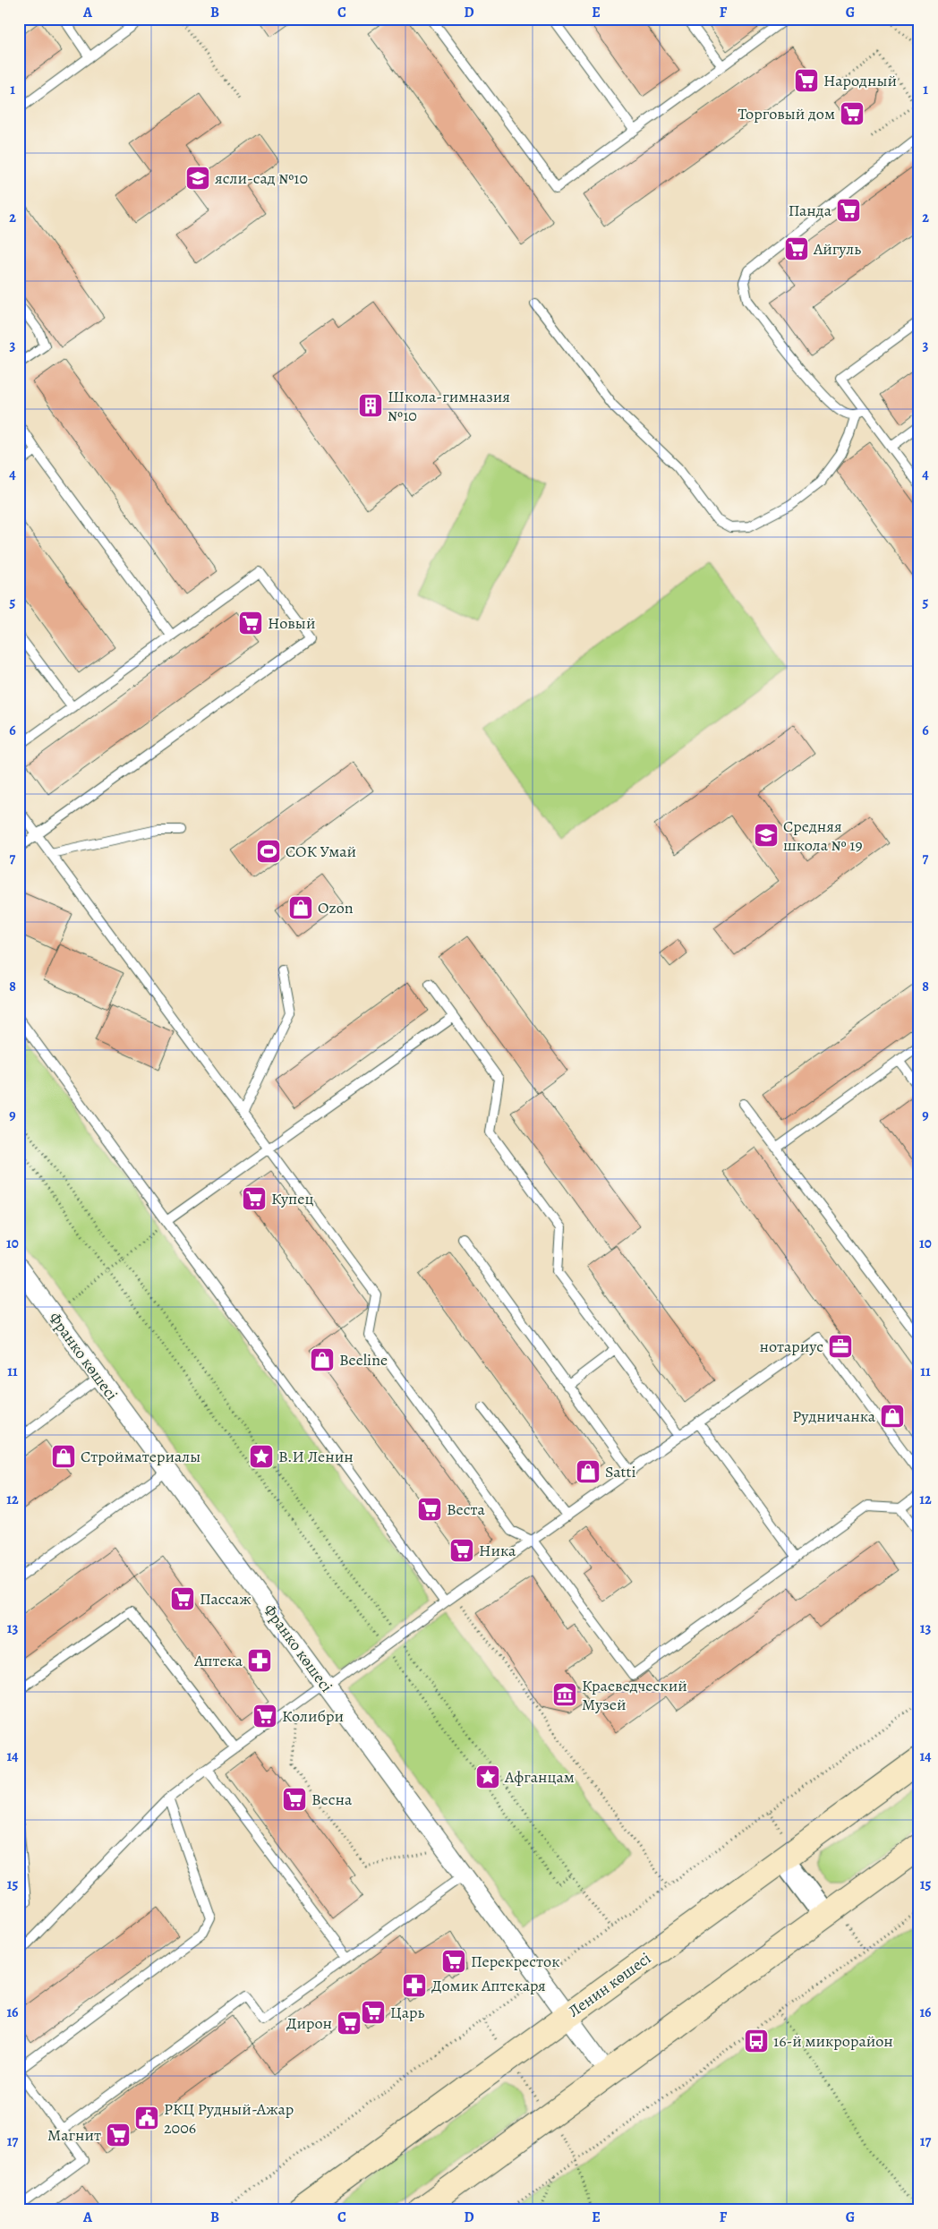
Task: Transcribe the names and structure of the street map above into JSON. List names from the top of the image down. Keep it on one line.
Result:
{"streets":{"main road":["Ленин көшесі"],"street":["Франко көшесі"]},"crossings":[["Франко көшесі","Ленин көшесі"]],"places":{"supermarket":["Народный","Торговый дом","Панда","Айгуль","Новый","Купец","Веста","Ника","Пассаж","Колибри","Весна","Перекресток","Царь","Дирон","Магнит"],"school or university":["ясли-сад №10","Средняя школа № 19"],"building":["Школа-гимназия №10"],"sports":["СОК Умай"],"shop":["Ozon","Beeline","Рудничанка","Стройматериалы","Satti"],"office":["нотариус"],"place":["В.И Ленин","Афганцам"],"pharmacy":["Аптека","Домик Аптекаря"],"museum":["Краеведческий Музей"],"bus stop":["16-й микрорайон"],"public building":["РКЦ Рудный-Ажар 2006"]},"grid":{"columns":["A","B","C","D","E","F","G"],"rows":["1","2","3","4","5","6","7","8","9","10","11","12","13","14","15","16","17"]}}
